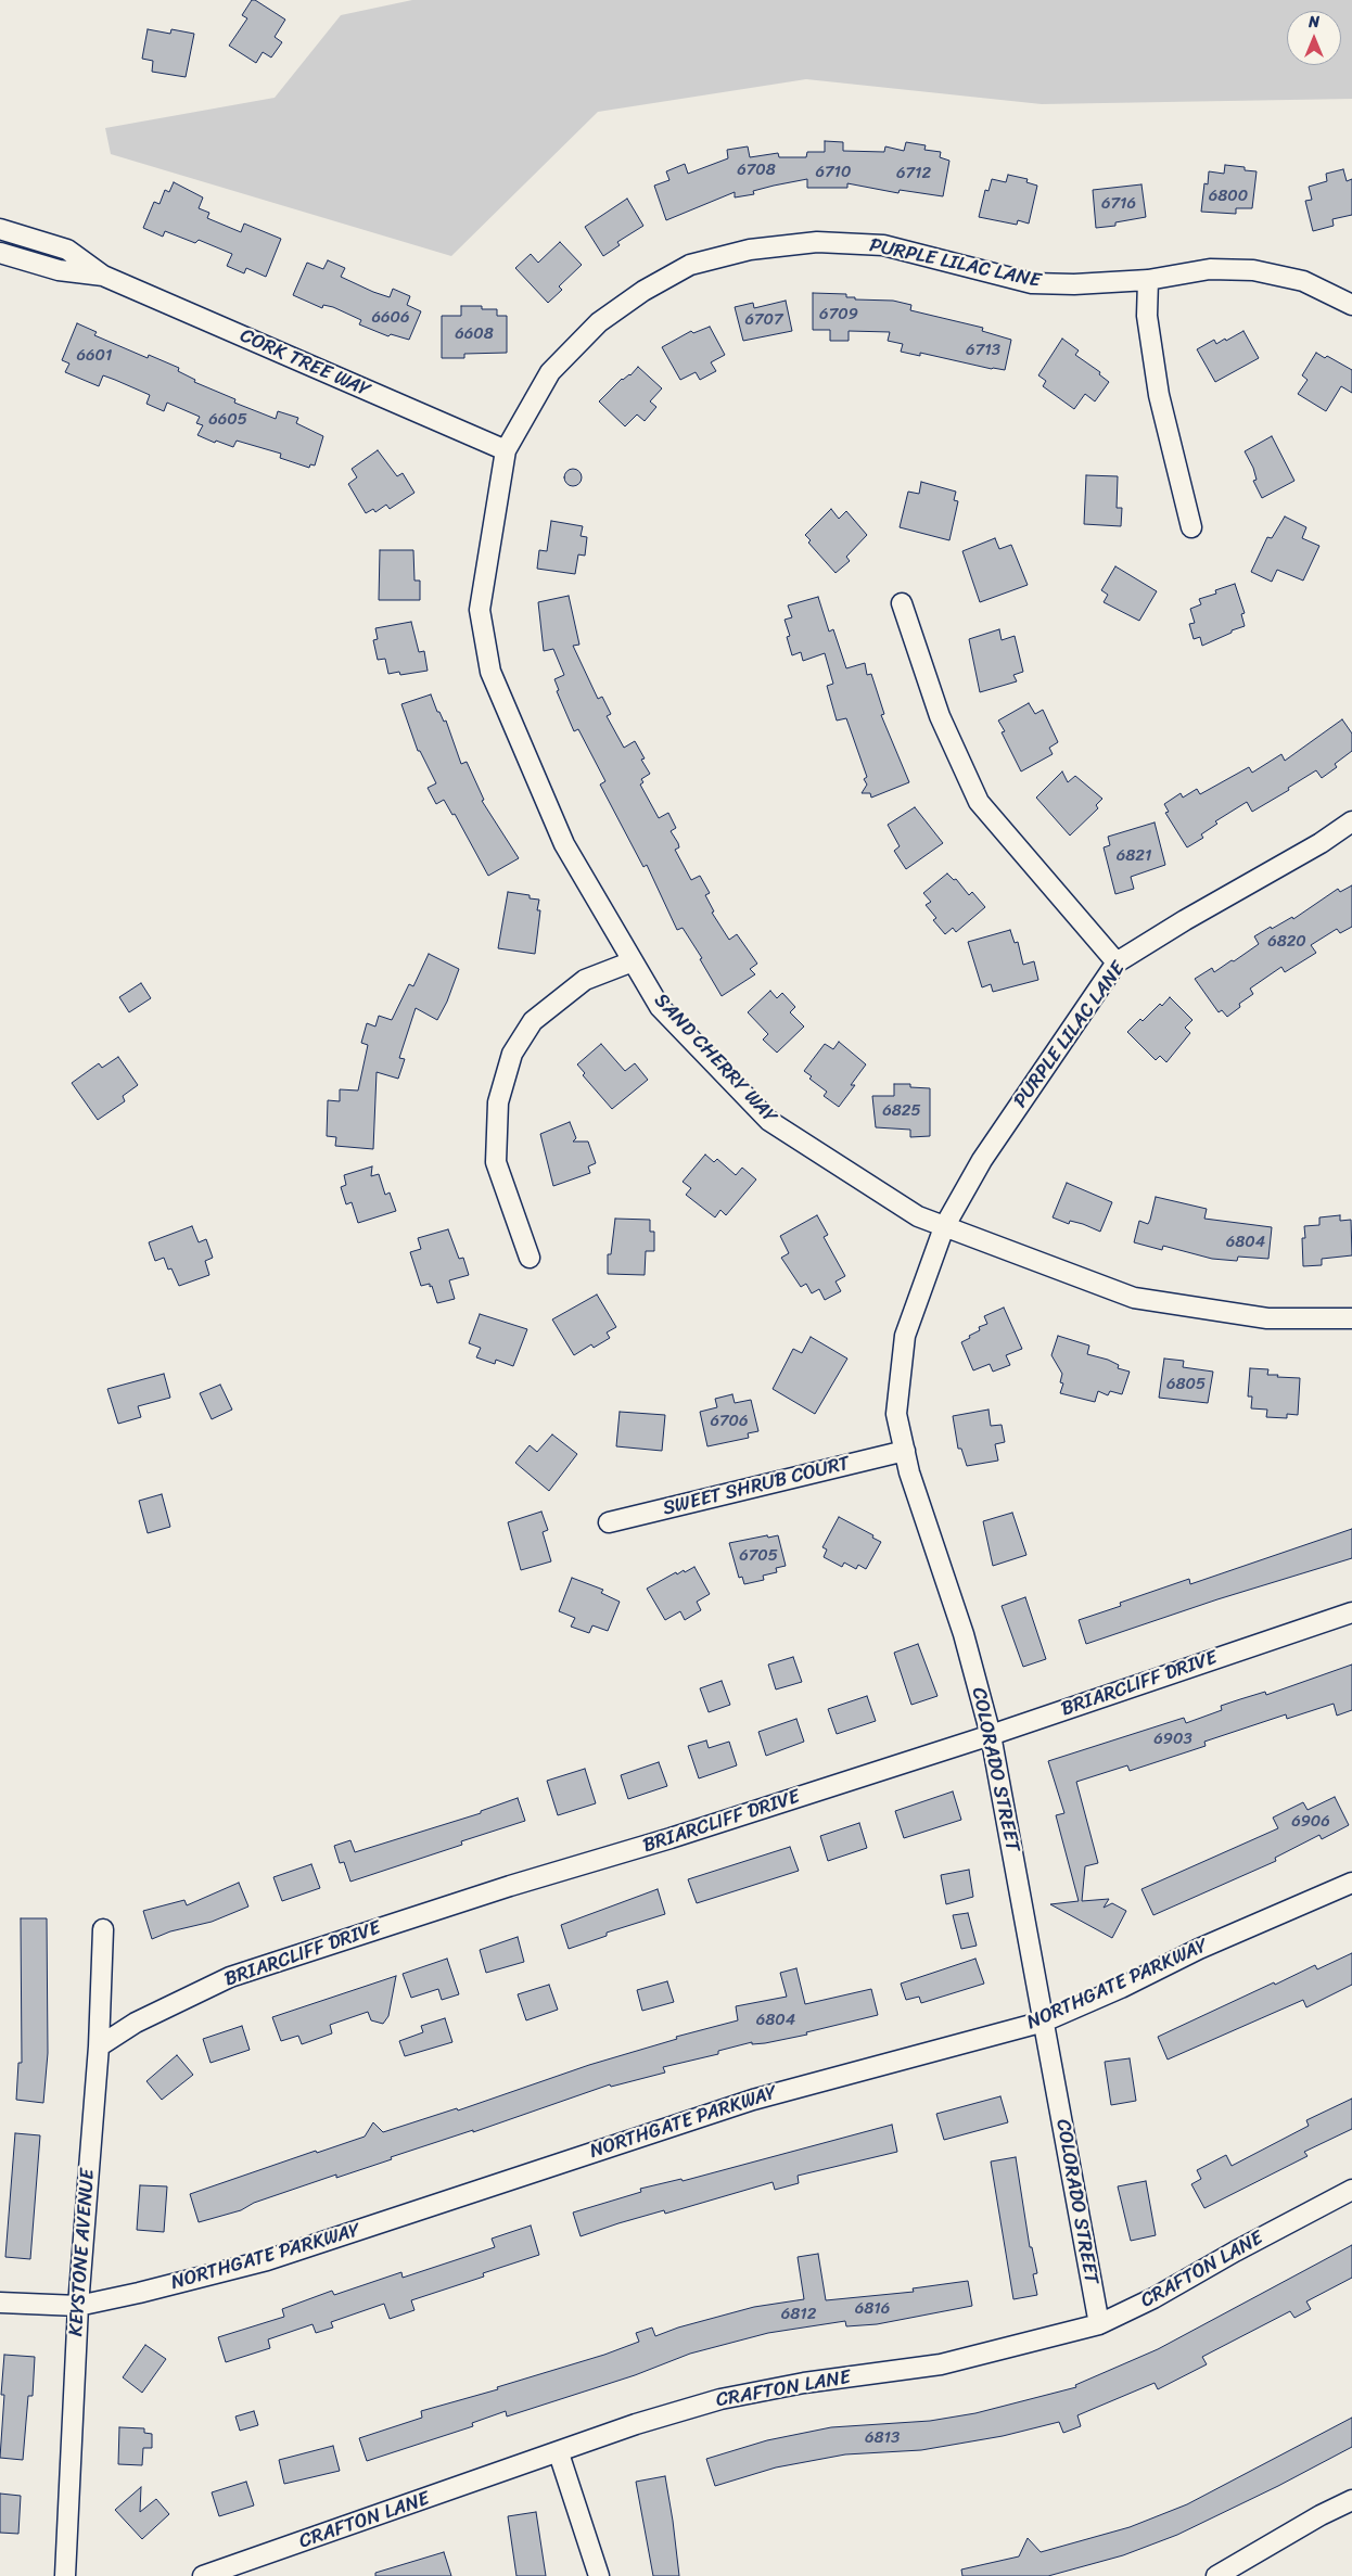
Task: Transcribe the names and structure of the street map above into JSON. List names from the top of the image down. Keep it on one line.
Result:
{"streets":{"street":["PURPLE LILAC LANE","CORK TREE WAY","SAND CHERRY WAY","SWEET SHRUB COURT","BRIARCLIFF DRIVE","COLORADO STREET","NORTHGATE PARKWAY","KEYSTONE AVENUE","CRAFTON LANE"]},"crossings":[["PURPLE LILAC LANE","CORK TREE WAY"],["PURPLE LILAC LANE","SAND CHERRY WAY"],["PURPLE LILAC LANE","COLORADO STREET"],["CORK TREE WAY","SAND CHERRY WAY"],["SAND CHERRY WAY","COLORADO STREET"],["SWEET SHRUB COURT","COLORADO STREET"],["BRIARCLIFF DRIVE","COLORADO STREET"],["BRIARCLIFF DRIVE","KEYSTONE AVENUE"],["COLORADO STREET","NORTHGATE PARKWAY"],["COLORADO STREET","CRAFTON LANE"],["NORTHGATE PARKWAY","KEYSTONE AVENUE"]],"house_numbers":["6708","6710","6712","6800","6716","6709","6606","6707","6608","6713","6601","6605","6821","6820","6825","6804","6805","6706","6705","6903","6906","6804","6816","6812","6813"],"north":"top"}
